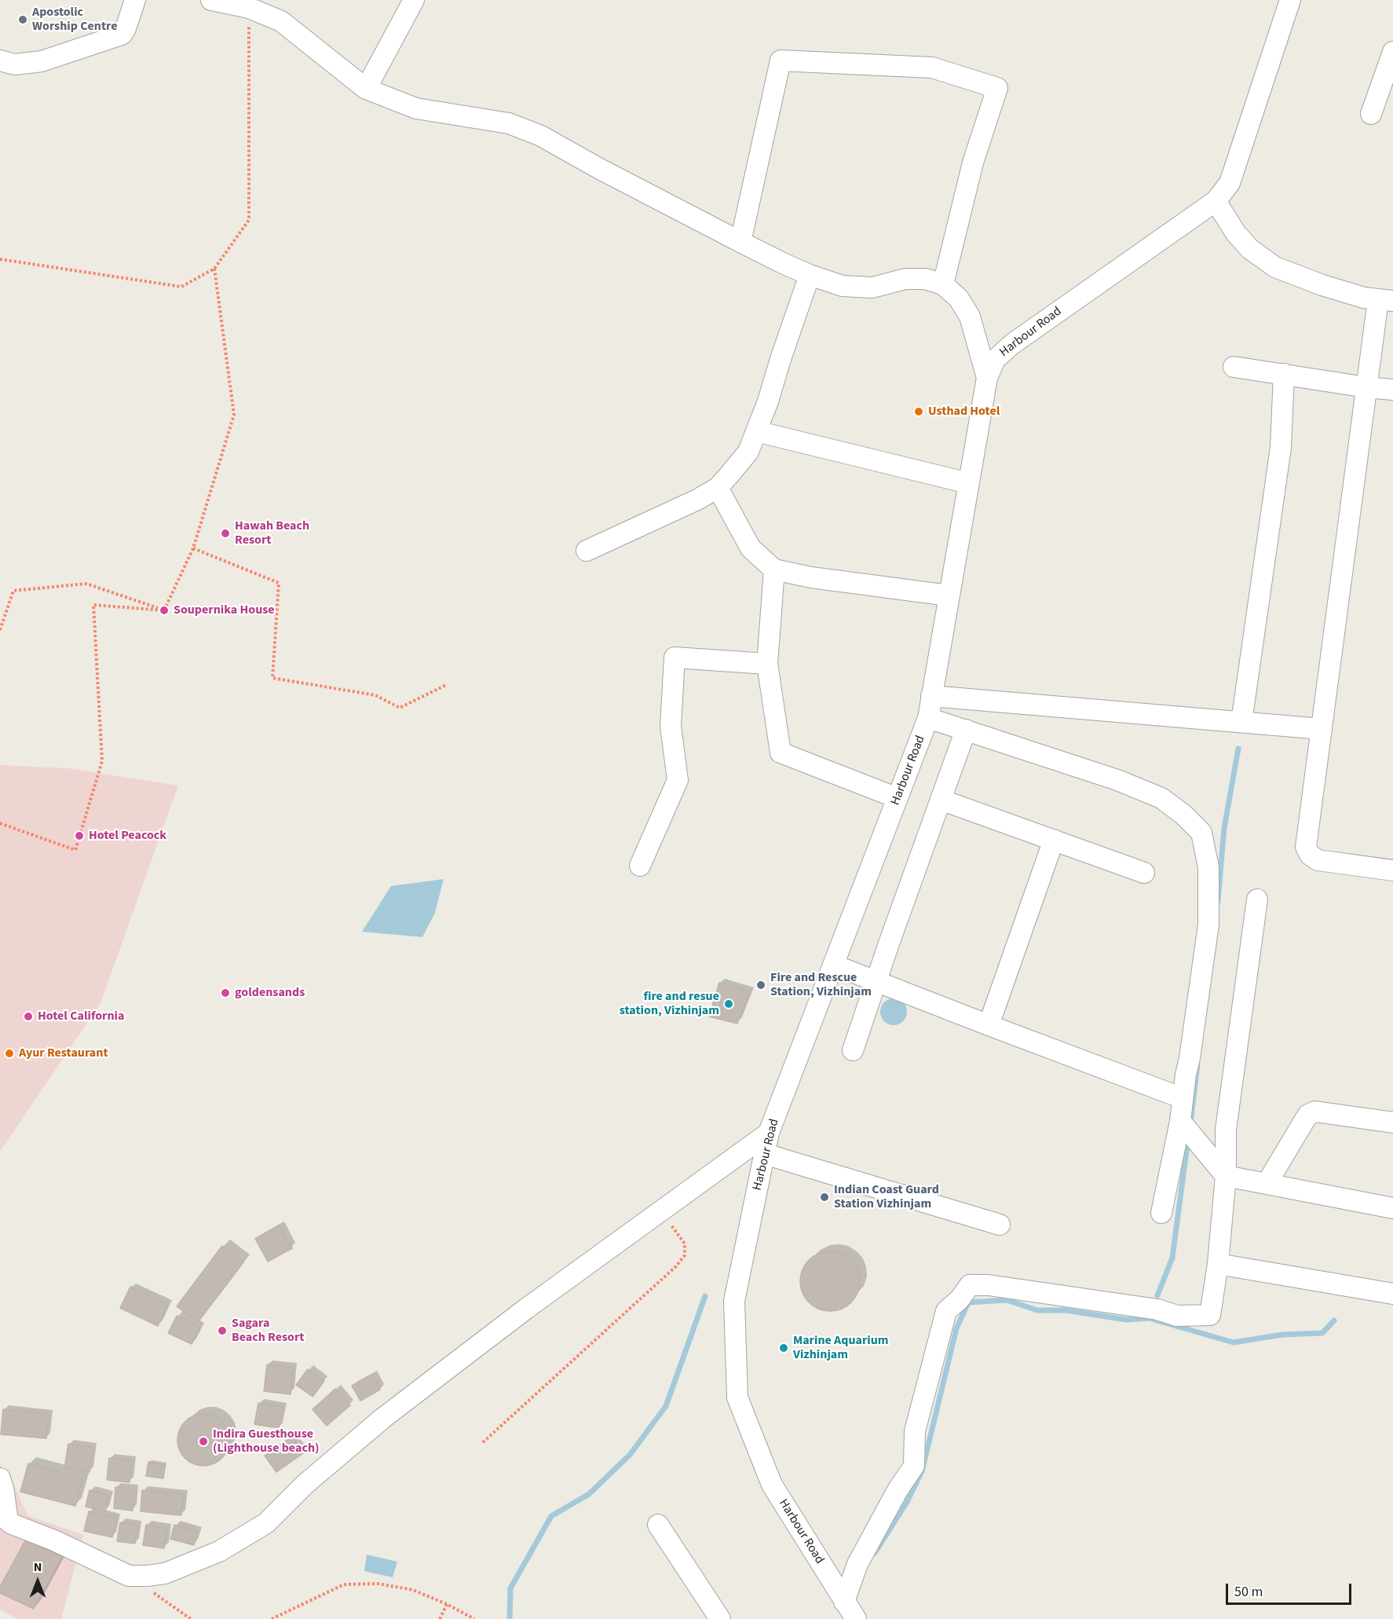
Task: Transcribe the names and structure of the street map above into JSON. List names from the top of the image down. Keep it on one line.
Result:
{"streets":{"street":["Harbour Road"]},"places":["Apostolic Worship Centre","Usthad Hotel","Hawah Beach Resort","Soupernika House","Hotel Peacock","Fire and Rescue Station, Vizhinjam","goldensands","fire and resue station, Vizhinjam","Hotel California","Ayur Restaurant","Indian Coast Guard Station Vizhinjam","Sagara Beach Resort","Marine Aquarium Vizhinjam","Indira Guesthouse (Lighthouse beach)"],"scale_bar":"50 m","north":"top"}
